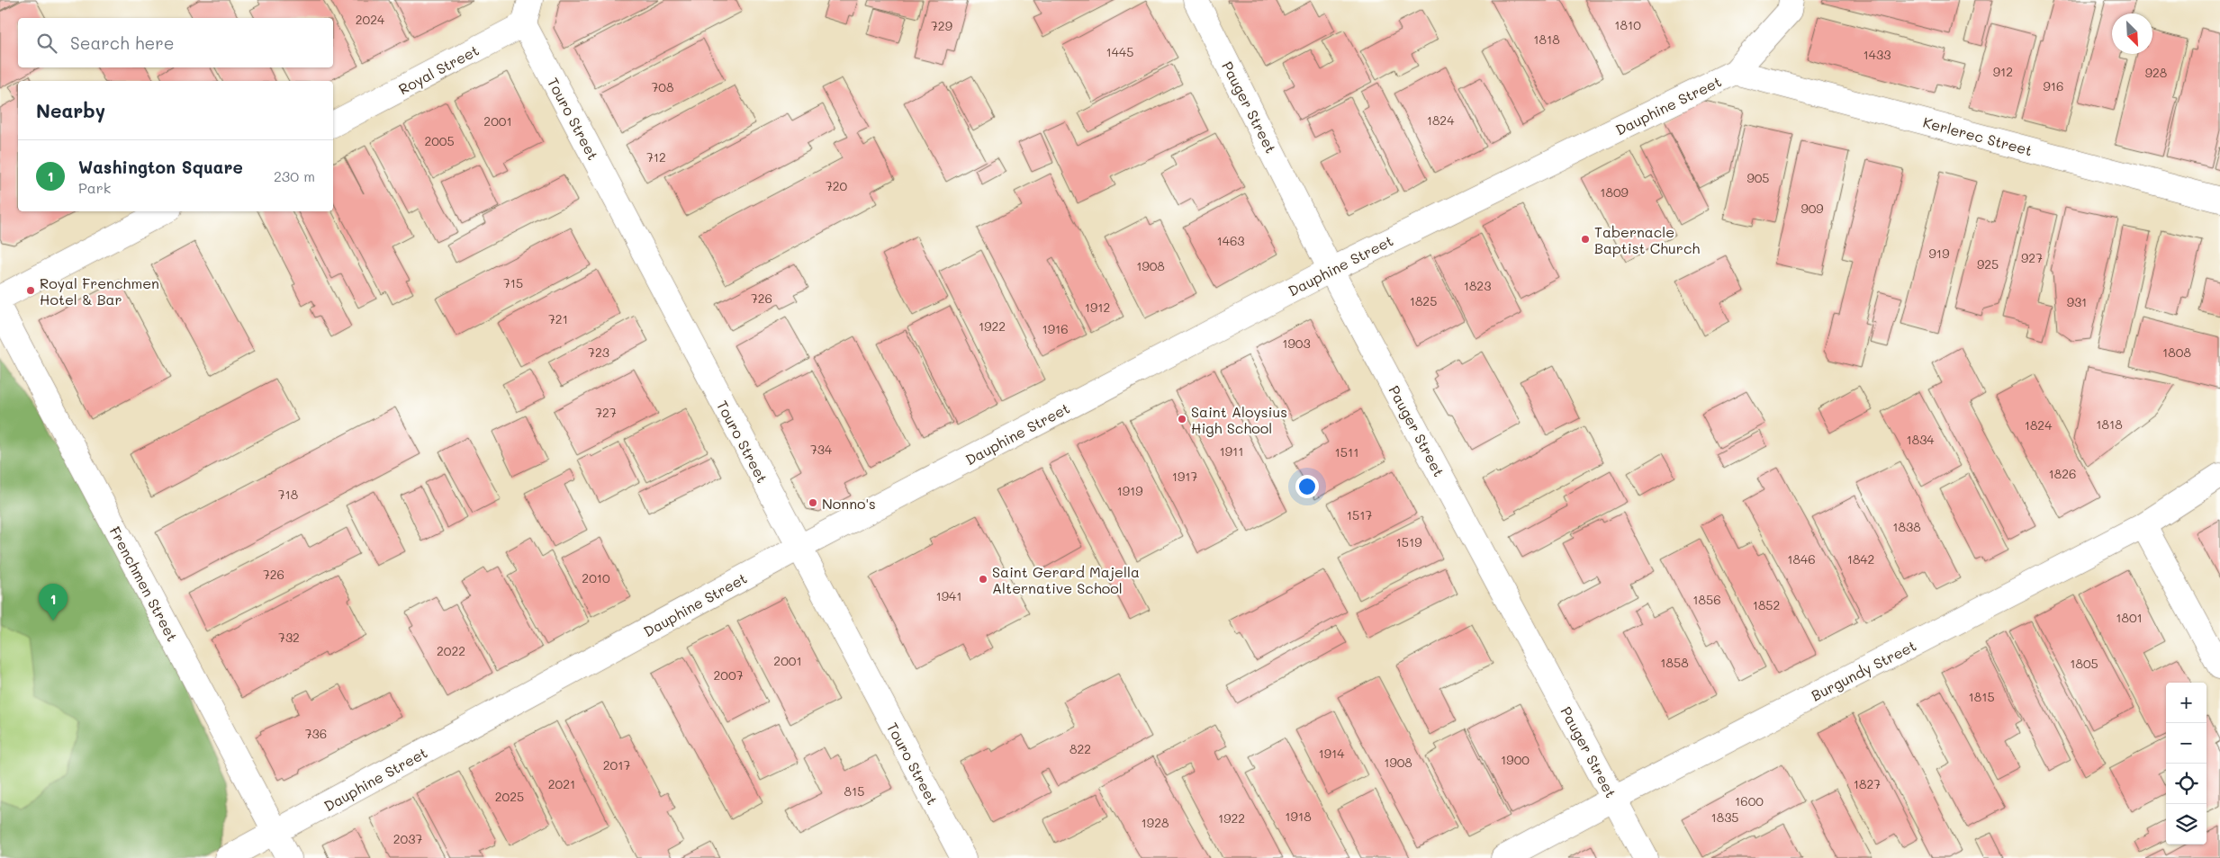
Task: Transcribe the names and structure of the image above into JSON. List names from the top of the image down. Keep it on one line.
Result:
{"streets":{"street":["Royal Street","Dauphine Street","Pauger Street","Touro Street","Kerlerec Street","Frenchmen Street","Burgundy Street"]},"crossings":[["Royal Street","Touro Street"],["Dauphine Street","Pauger Street"],["Dauphine Street","Touro Street"],["Dauphine Street","Kerlerec Street"],["Dauphine Street","Frenchmen Street"],["Pauger Street","Burgundy Street"]],"places":["Tabernacle Baptist Church","Royal Frenchmen Hotel & Bar","Saint Aloysius High School","Nonno's","Saint Gerard Majella Alternative School"],"house_numbers":["2024","1810","729","1818","1445","1433","912","928","916","708","1824","2001","2005","712","905","720","1809","909","1463","919","927","925","1908","715","1823","726","1825","931","1912","721","1922","1916","1903","723","1808","727","1818","1824","1834","734","1911","1511","1826","1917","1919","718","1517","1838","1519","1846","1842","726","2010","1941","1856","1852","1801","732","2022","2001","1858","1805","2007","1815","736","822","1914","1900","1908","2017","2021","1827","815","2025","1600","1918","1835","1922","1928","2037"],"north":"bottom right","page":{"search":"Search here","heading":"Nearby","list":[{"mark":"1","name":"Washington Square","note":"Park","value":"230 m"}],"pins":"1","map_buttons":["+","−"]}}
